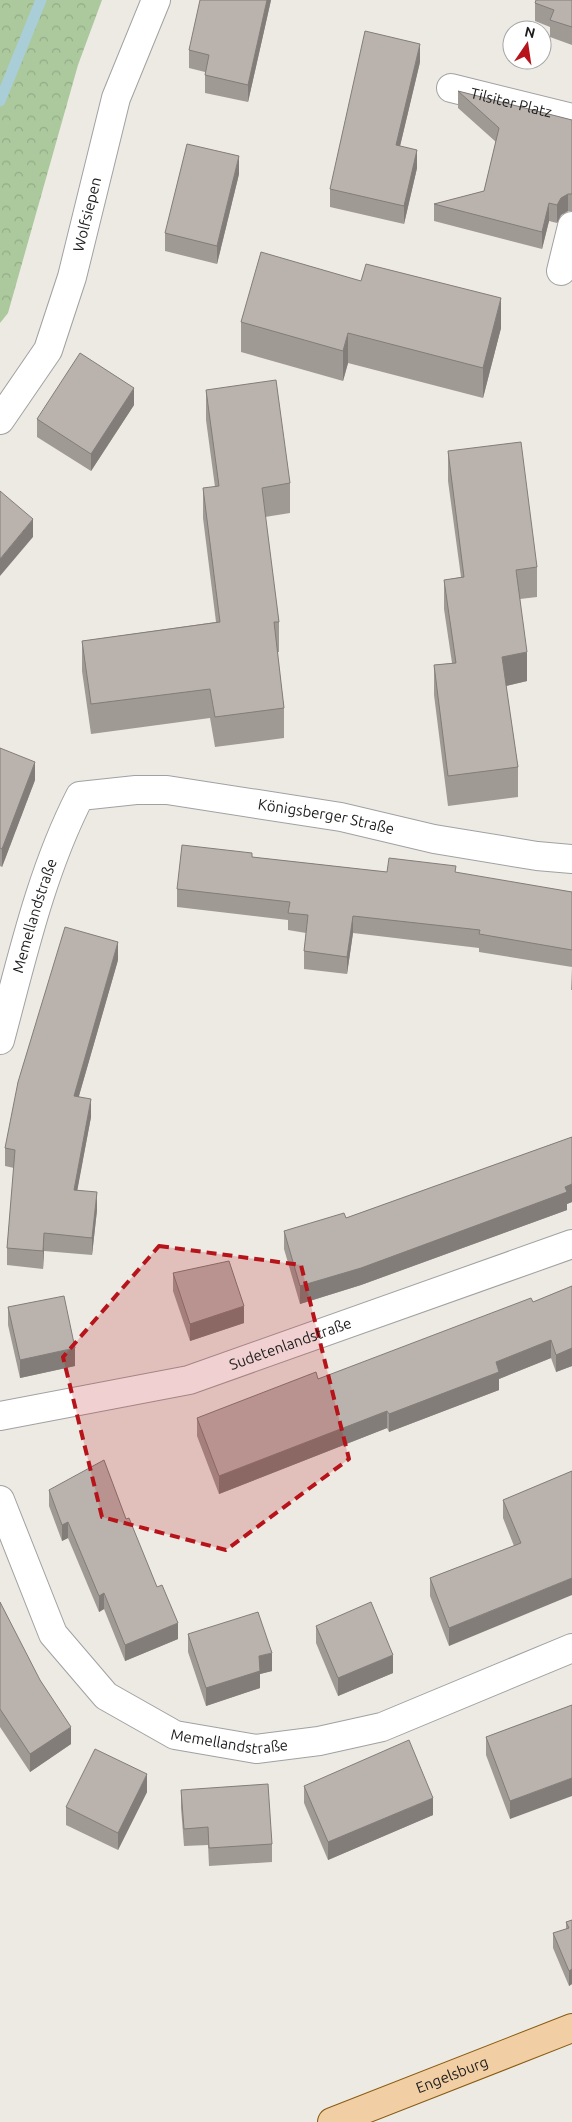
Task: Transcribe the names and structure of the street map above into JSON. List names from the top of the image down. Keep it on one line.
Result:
{"streets":{"main road":["Engelsburg"],"street":["Tilsiter Platz","Wolfsiepen","Königsberger Straße","Memellandstraße","Sudetenlandstraße"]},"crossings":[["Königsberger Straße","Memellandstraße"]],"north":"top"}
